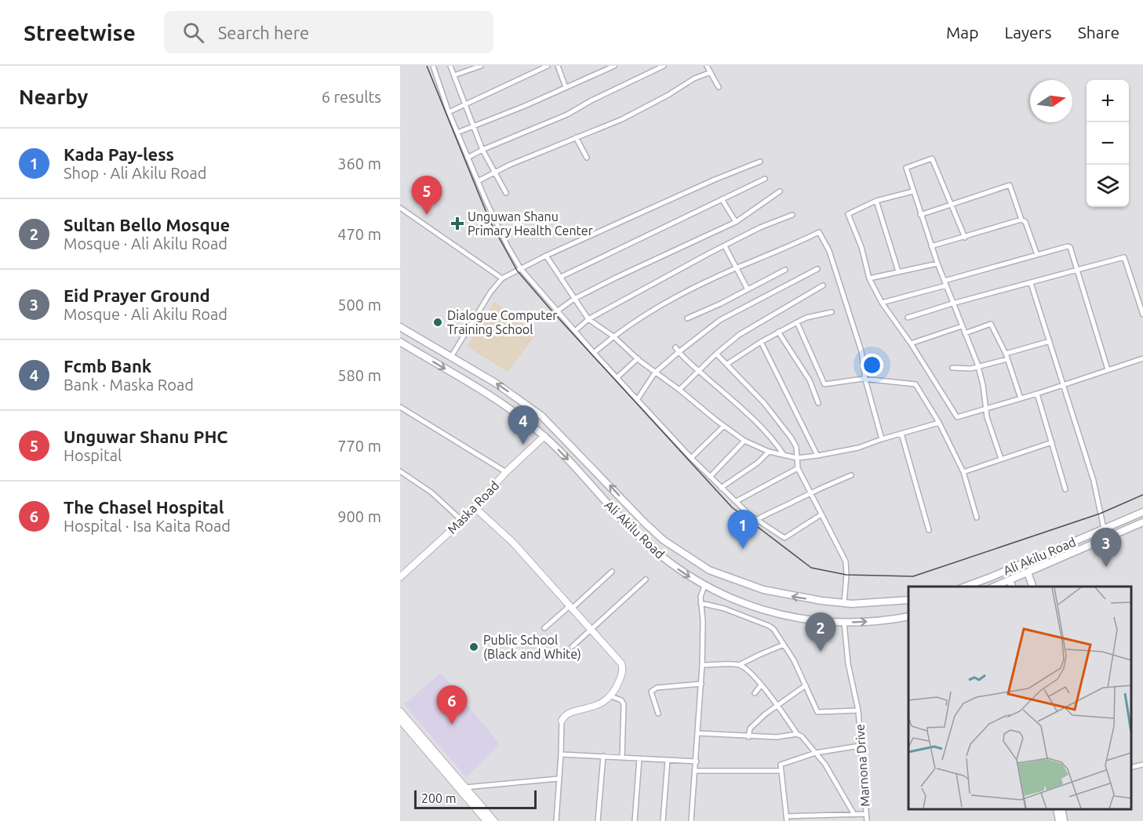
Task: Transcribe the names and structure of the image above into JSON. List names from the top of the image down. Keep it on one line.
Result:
{"streets":{"main road":["Ali Akilu Road"],"street":["Maska Road","Marnona Drive"]},"crossings":[["Maska Road","Ali Akilu Road"],["Ali Akilu Road","Marnona Drive"]],"places":{"health":["Unguwan Shanu Primary Health Center"],"other":["Dialogue Computer Training School","Public School (Black and White)"]},"scale_bar":"200 m","north":"right","page":{"header":"Streetwise","search":"Search here","nav":["Map","Layers","Share"],"heading":["Nearby","6 results"],"map_buttons":["+","−"],"list":[{"mark":"1","name":"Kada Pay-less","note":"Shop · Ali Akilu Road","value":"360 m"},{"mark":"2","name":"Sultan Bello Mosque","note":"Mosque · Ali Akilu Road","value":"470 m"},{"mark":"3","name":"Eid Prayer Ground","note":"Mosque · Ali Akilu Road","value":"500 m"},{"mark":"4","name":"Fcmb Bank","note":"Bank · Maska Road","value":"580 m"},{"mark":"5","name":"Unguwar Shanu PHC","note":"Hospital","value":"770 m"},{"mark":"6","name":"The Chasel Hospital","note":"Hospital · Isa Kaita Road","value":"900 m"}],"pins":["5","4","1","3","2","6"],"scale":"200 m"}}
